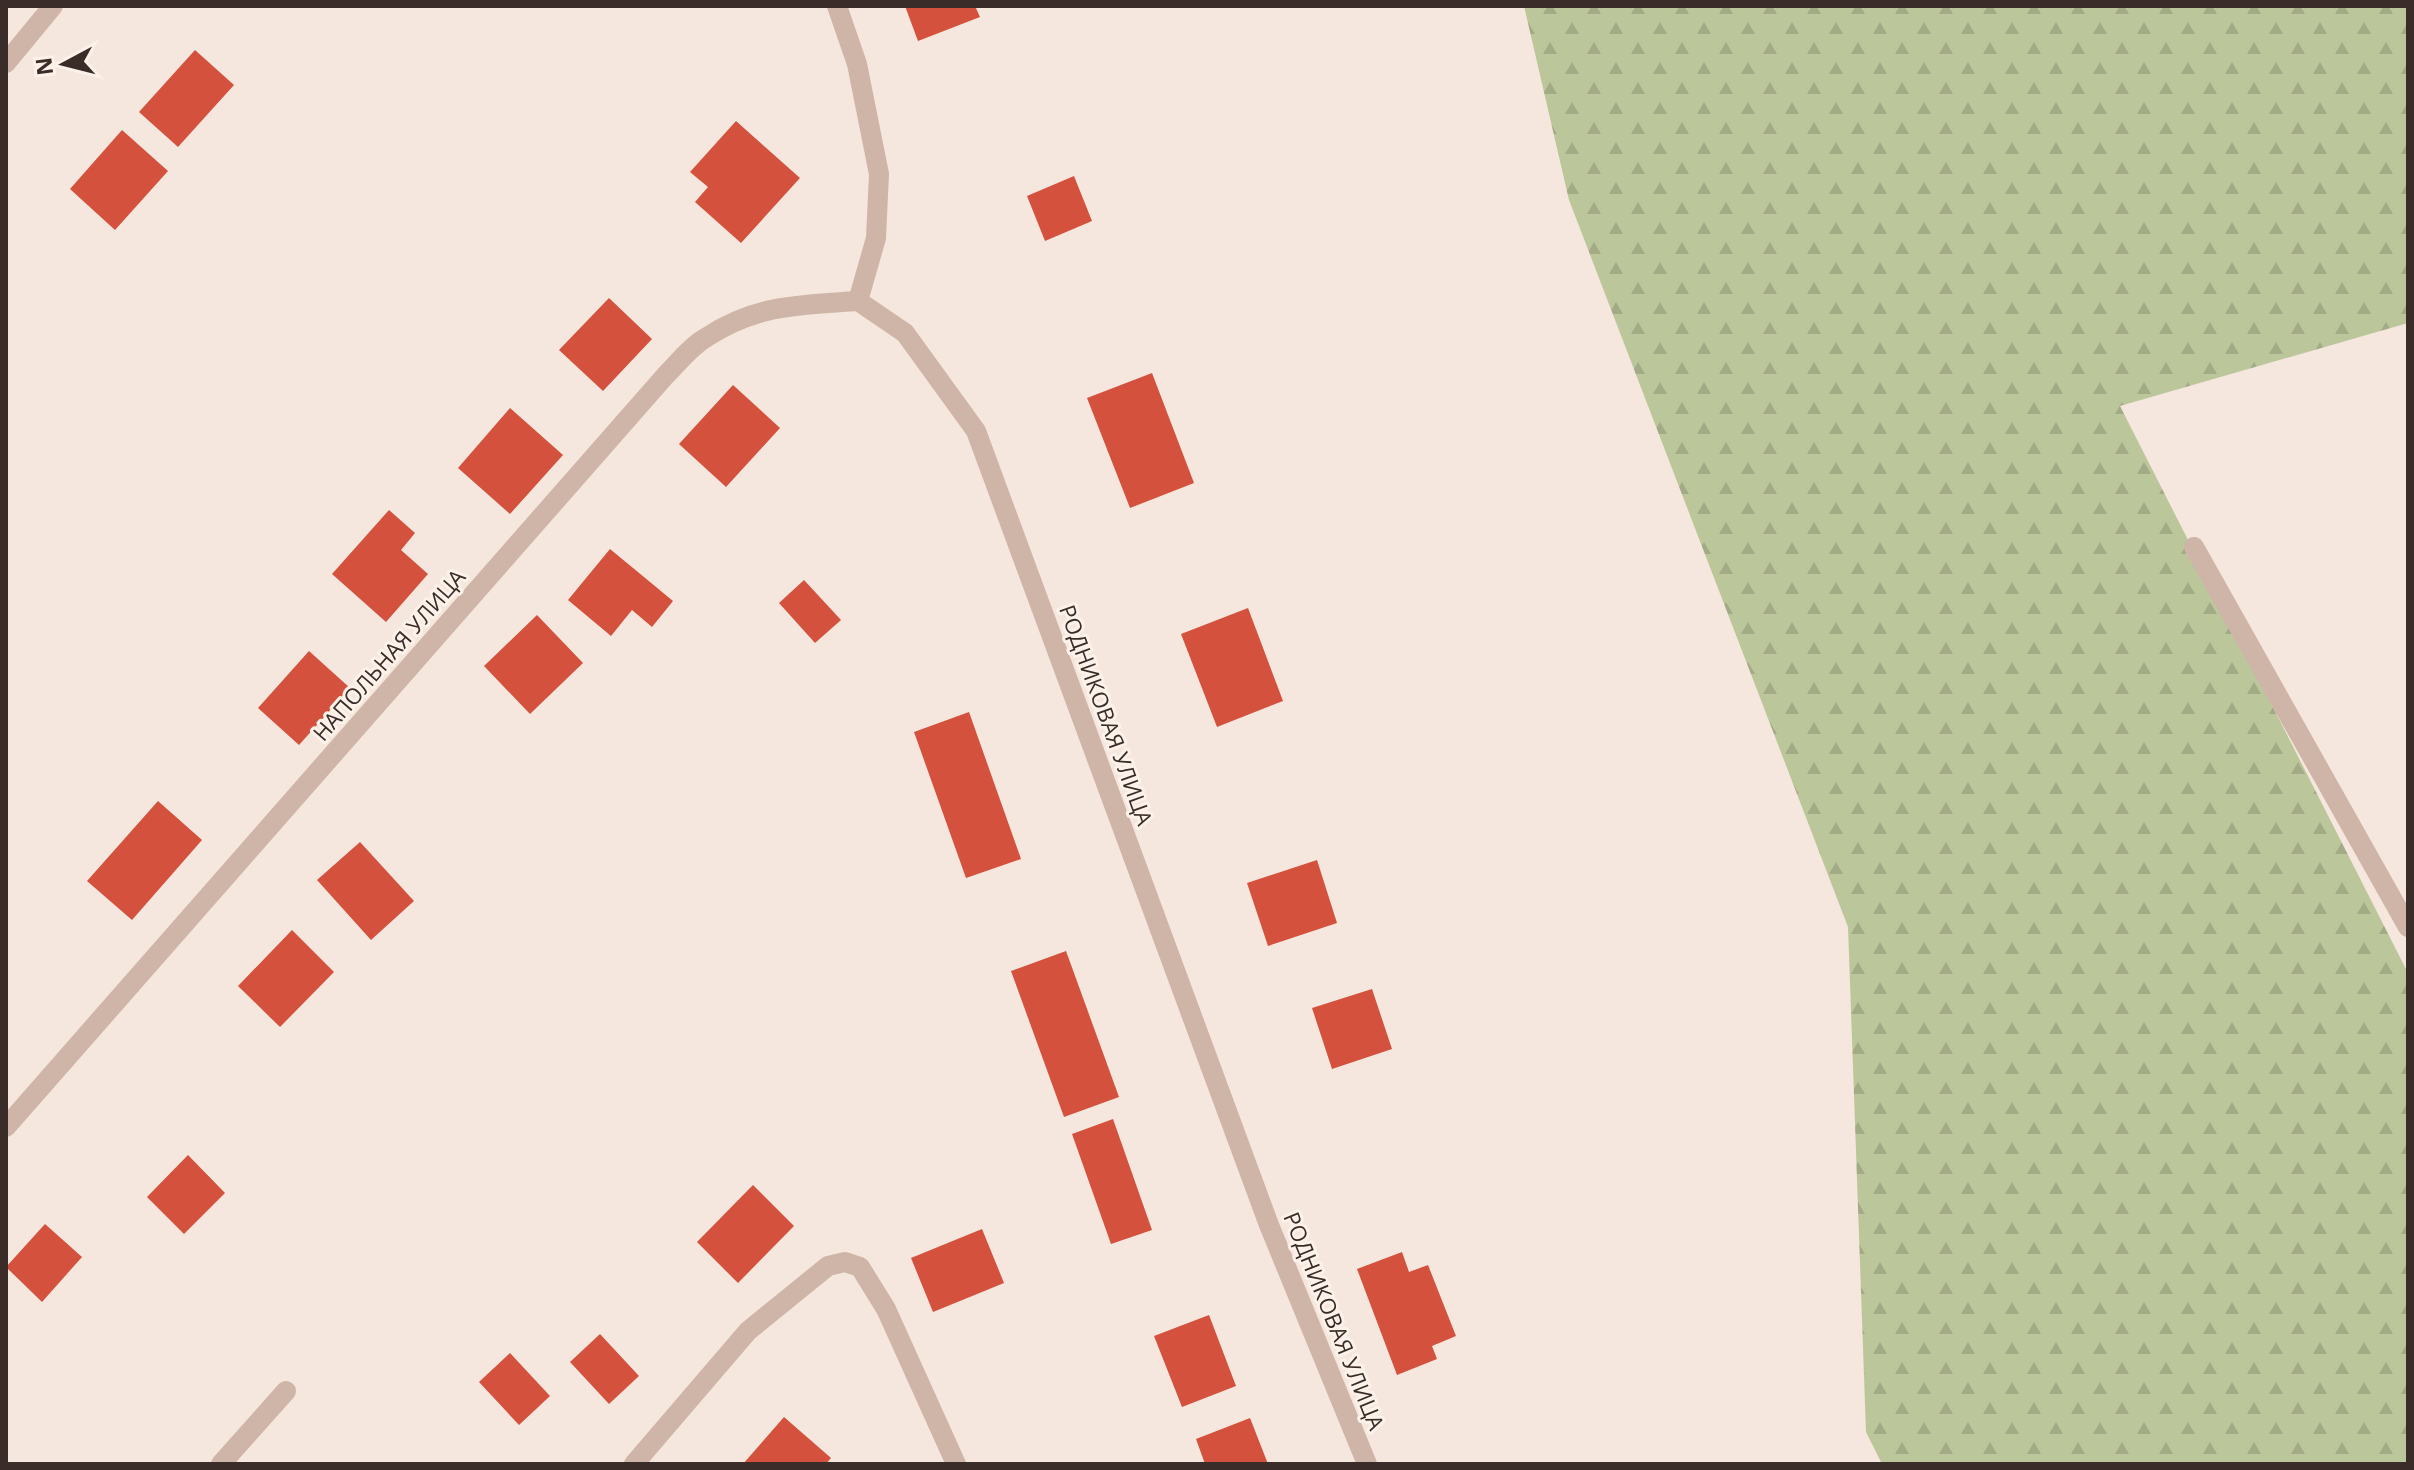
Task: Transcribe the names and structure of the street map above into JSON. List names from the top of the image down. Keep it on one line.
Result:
{"streets":{"street":["НАПОЛЬНАЯ УЛИЦА","РОДНИКОВАЯ УЛИЦА"]},"crossings":[["НАПОЛЬНАЯ УЛИЦА","РОДНИКОВАЯ УЛИЦА"]],"north":"left"}
